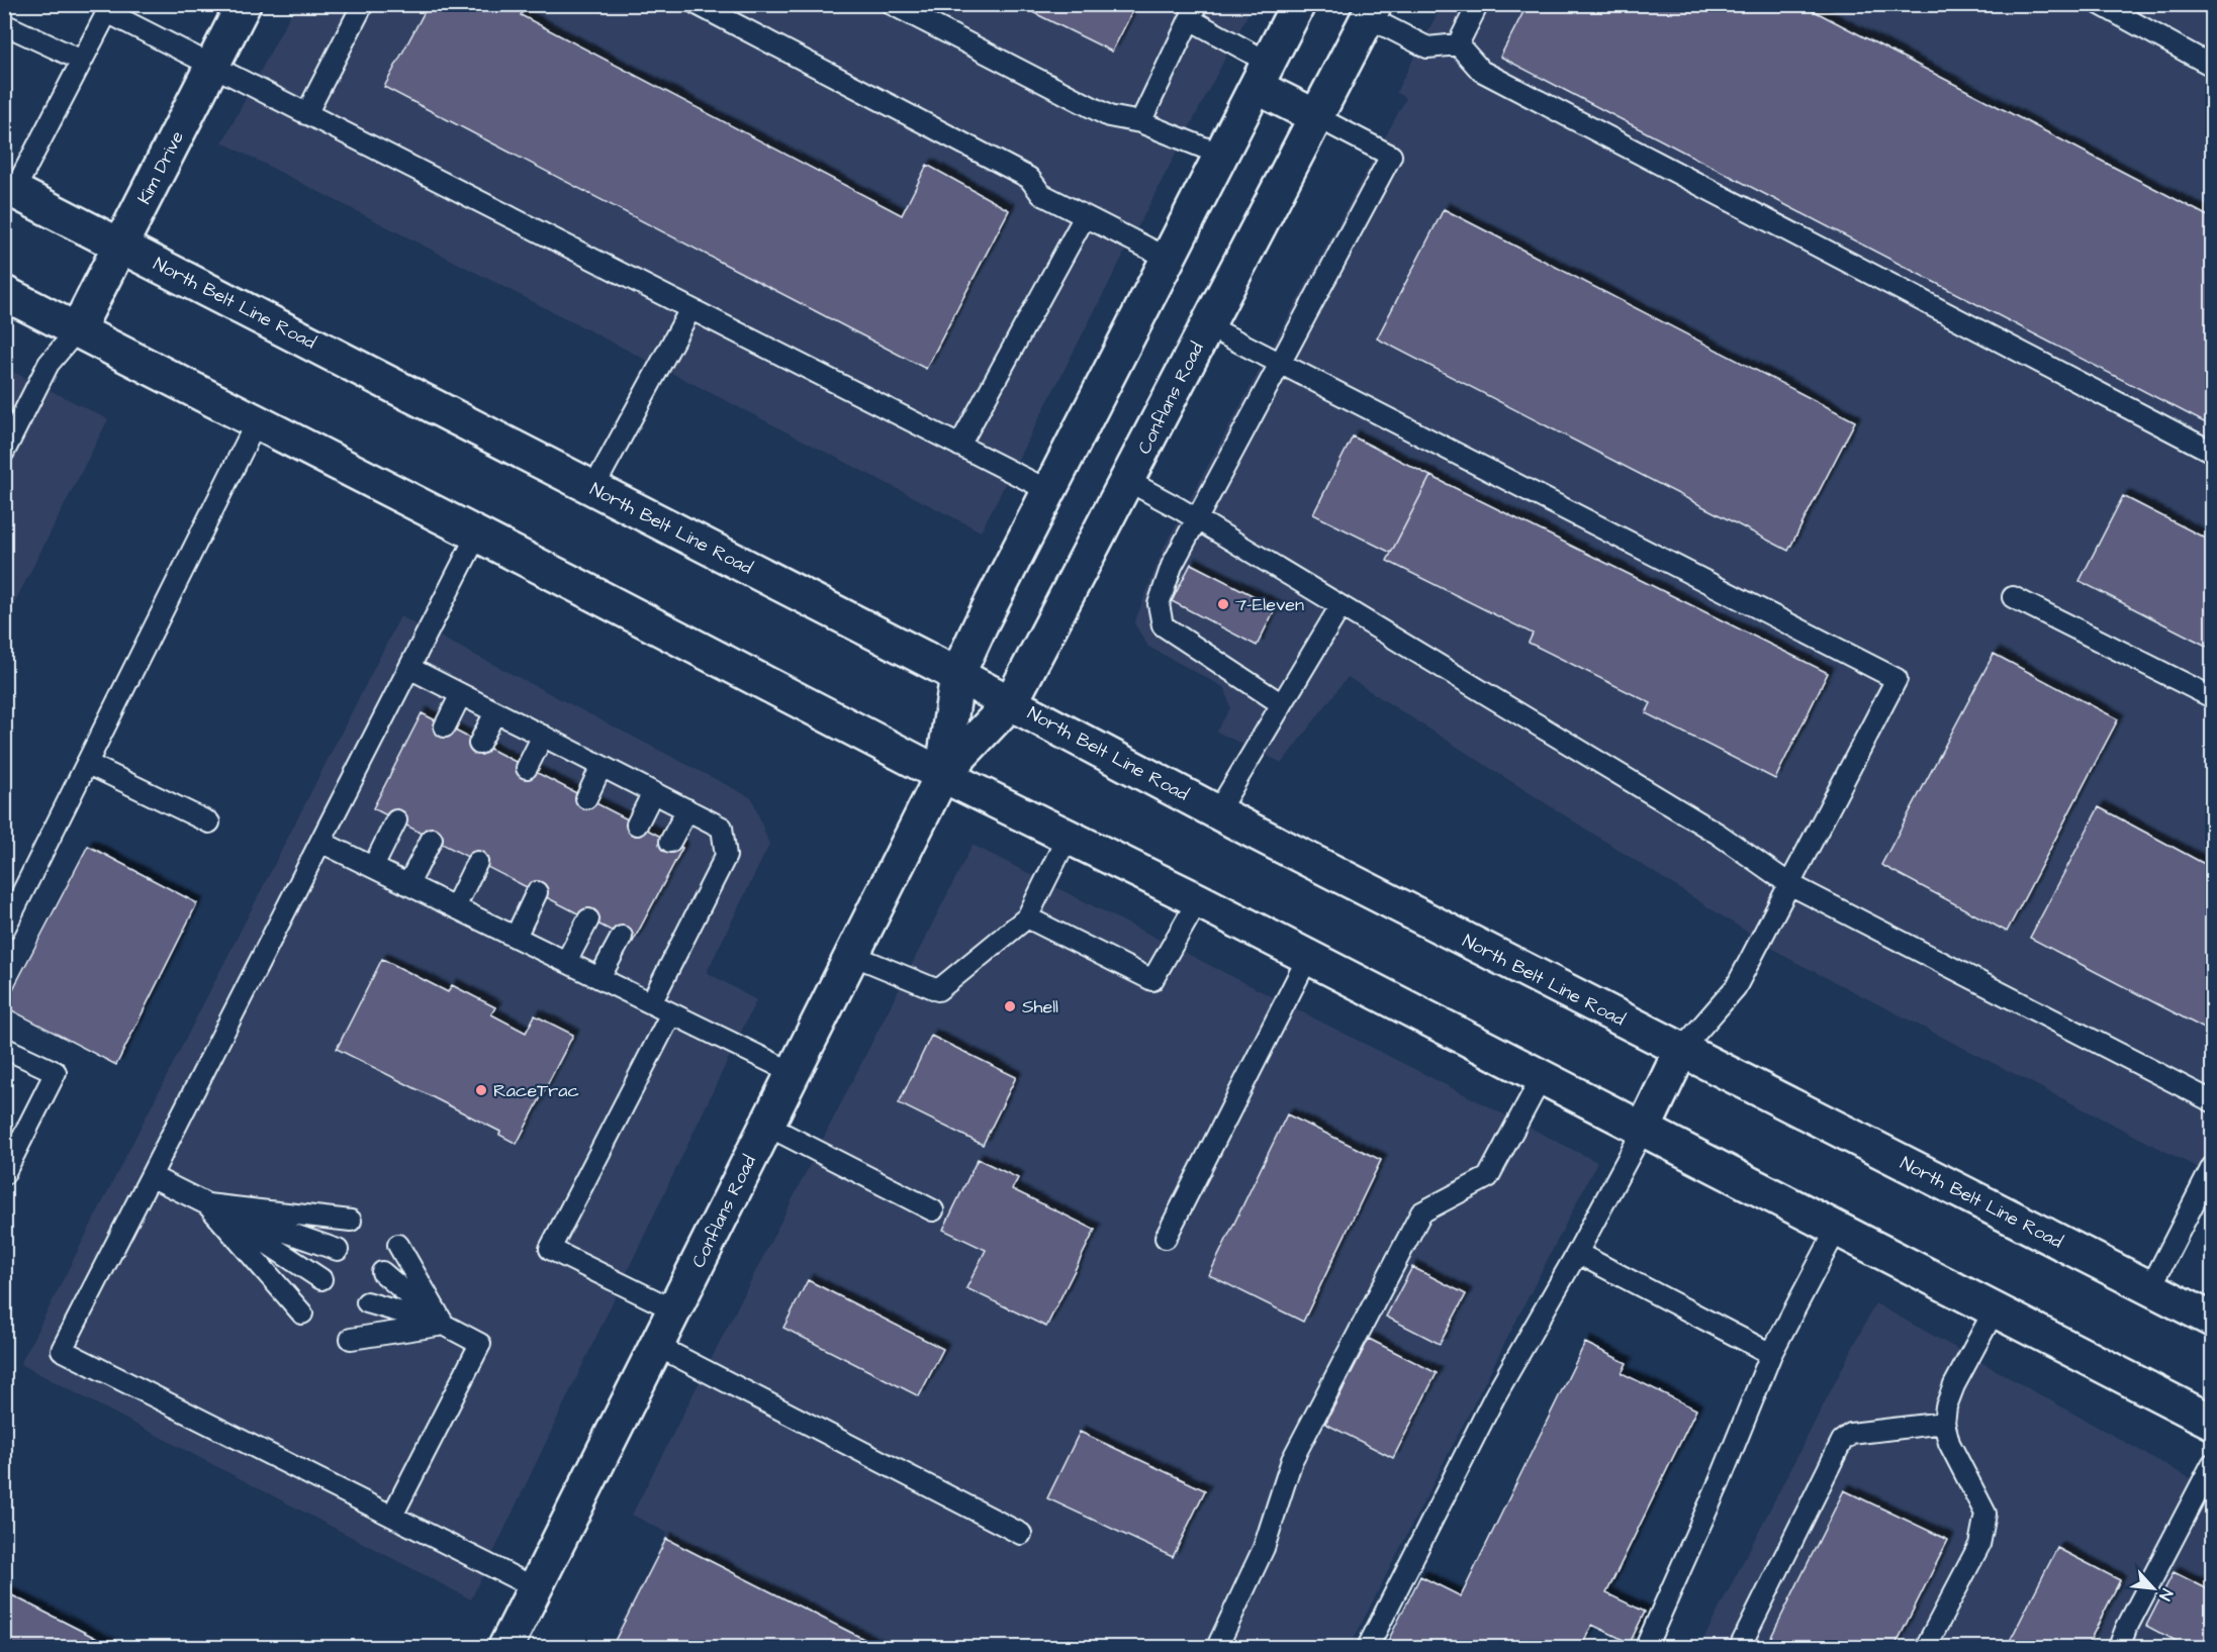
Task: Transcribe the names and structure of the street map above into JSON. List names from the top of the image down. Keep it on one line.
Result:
{"streets":{"main road":["Kim Drive","North Belt Line Road","Conflans Road"]},"crossings":[["Kim Drive","North Belt Line Road"],["North Belt Line Road","Conflans Road"]],"places":["7-Eleven","Shell","RaceTrac"],"north":"bottom right"}
